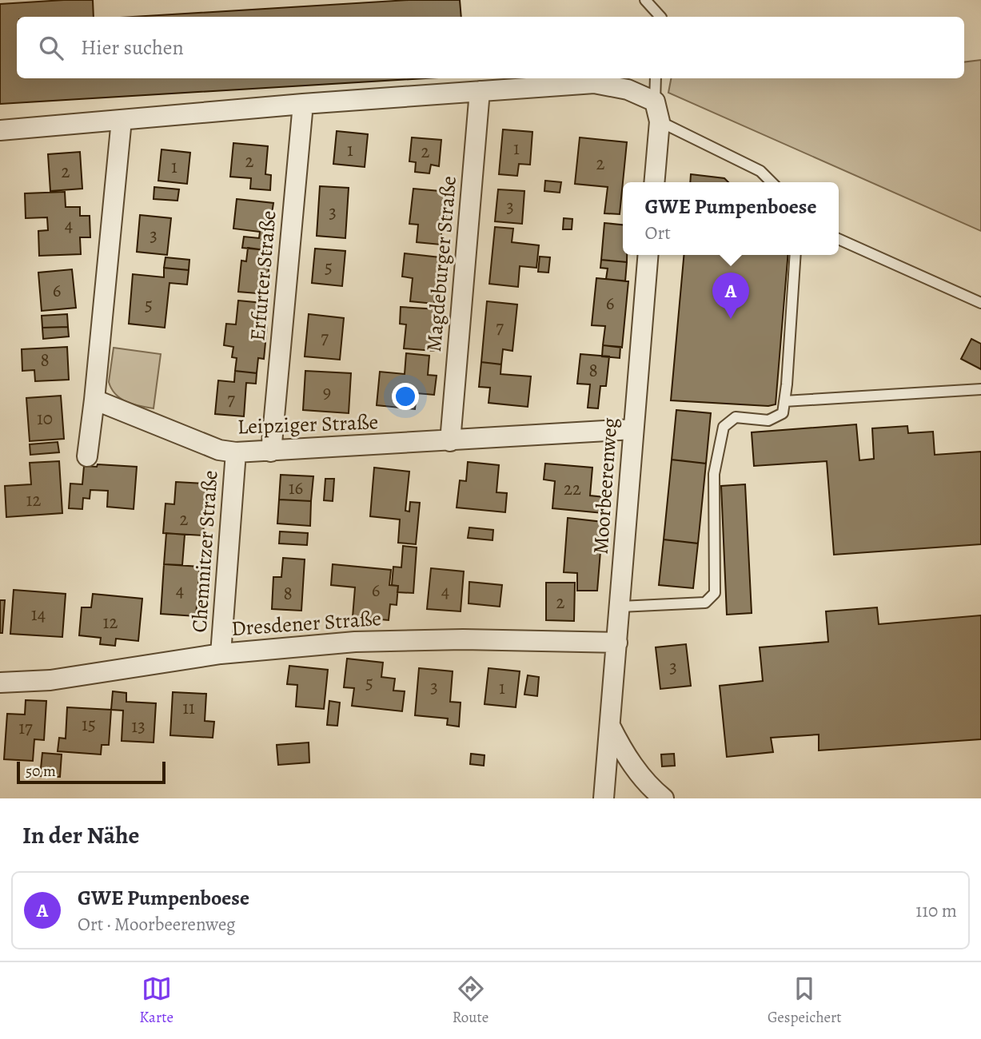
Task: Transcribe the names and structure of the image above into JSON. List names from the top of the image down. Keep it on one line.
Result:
{"streets":{"street":["Magdeburger Straße","Erfurter Straße","Leipziger Straße","Moorbeerenweg","Chemnitzer Straße","Dresdener Straße"]},"crossings":[["Magdeburger Straße","Leipziger Straße"],["Erfurter Straße","Leipziger Straße"],["Leipziger Straße","Moorbeerenweg"],["Leipziger Straße","Chemnitzer Straße"],["Moorbeerenweg","Dresdener Straße"],["Chemnitzer Straße","Dresdener Straße"]],"house_numbers":["1","1","2","2","2","1","2","3","3","4","3","5","6","6","5","7","7","8","8","9","7","10","16","22","12","2","4","6","4","8","2","14","12","3","5","3","1","11","15","13","17"],"scale_bar":"50 m","page":{"search":"Hier suchen","popup":["GWE Pumpenboese","Ort"],"pins":"A","scale":"50 m","heading":"In der Nähe","list":[{"mark":"A","name":"GWE Pumpenboese","note":"Ort · Moorbeerenweg","value":"110 m"}],"nav":["Karte","Route","Gespeichert"]}}
